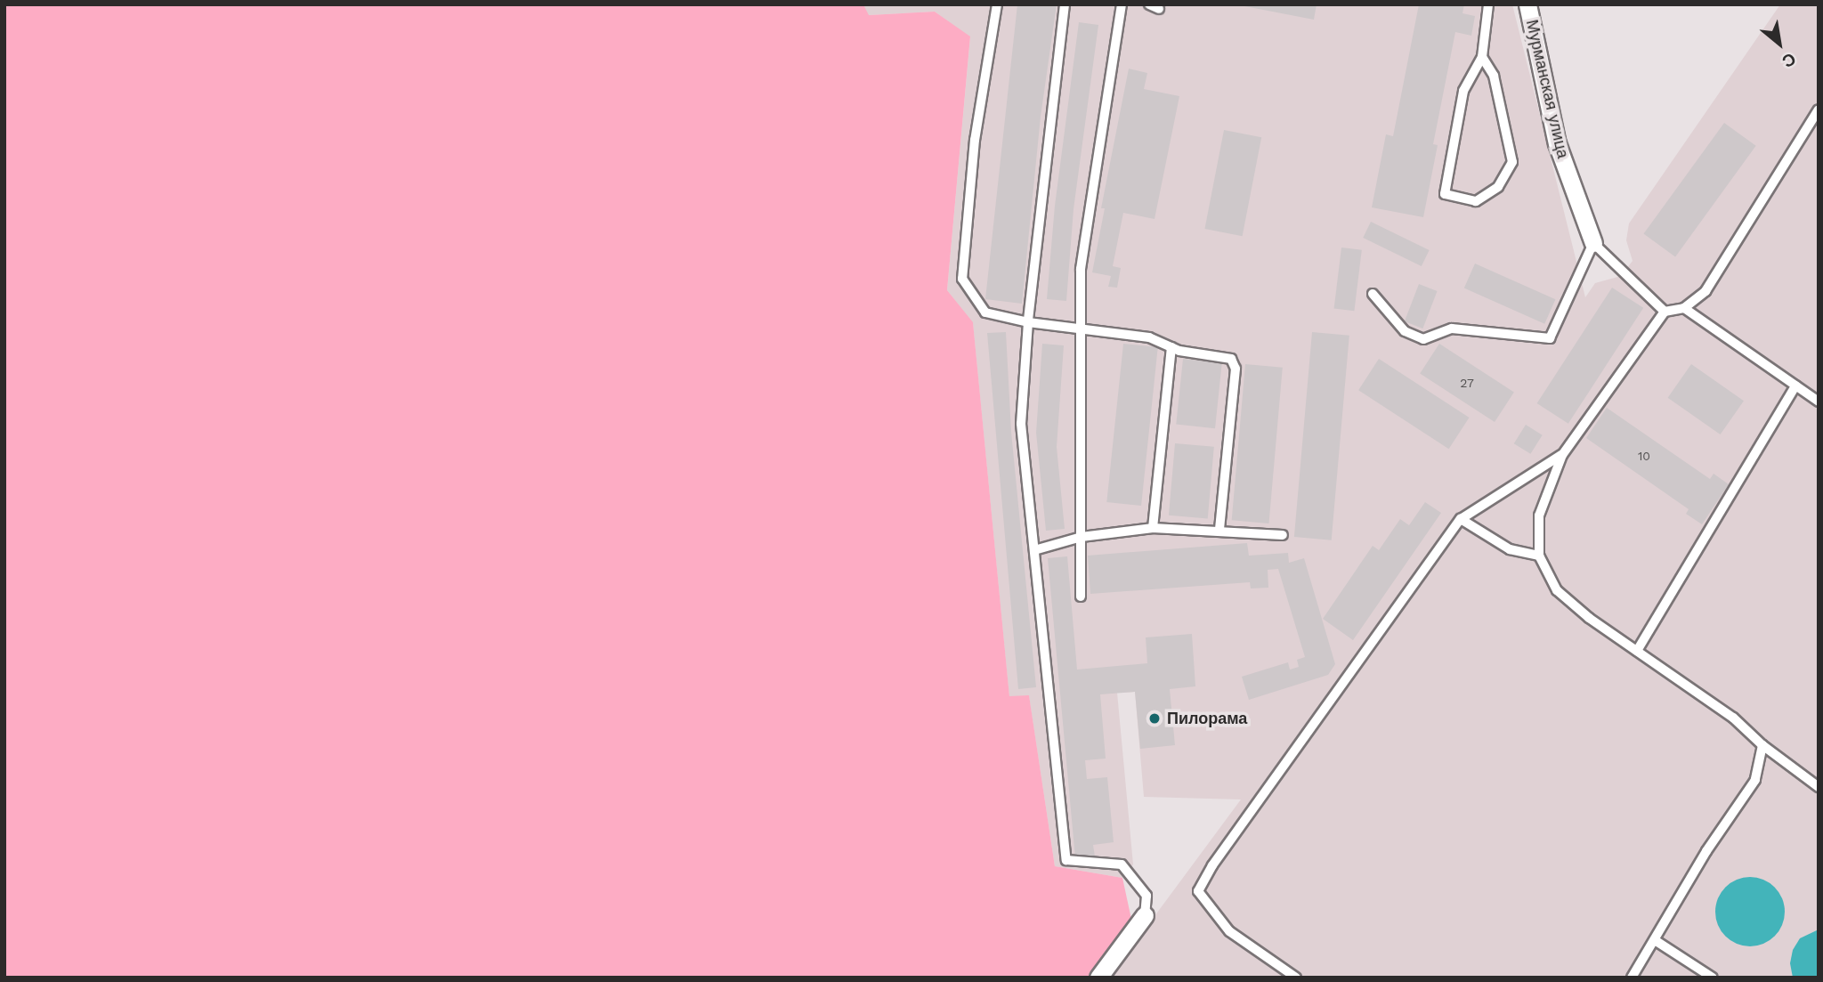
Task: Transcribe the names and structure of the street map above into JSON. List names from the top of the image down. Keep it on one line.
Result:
{"streets":{"street":["Мурманская улица"]},"places":["Пилорама"],"house_numbers":["27","10"],"north":"bottom right"}
